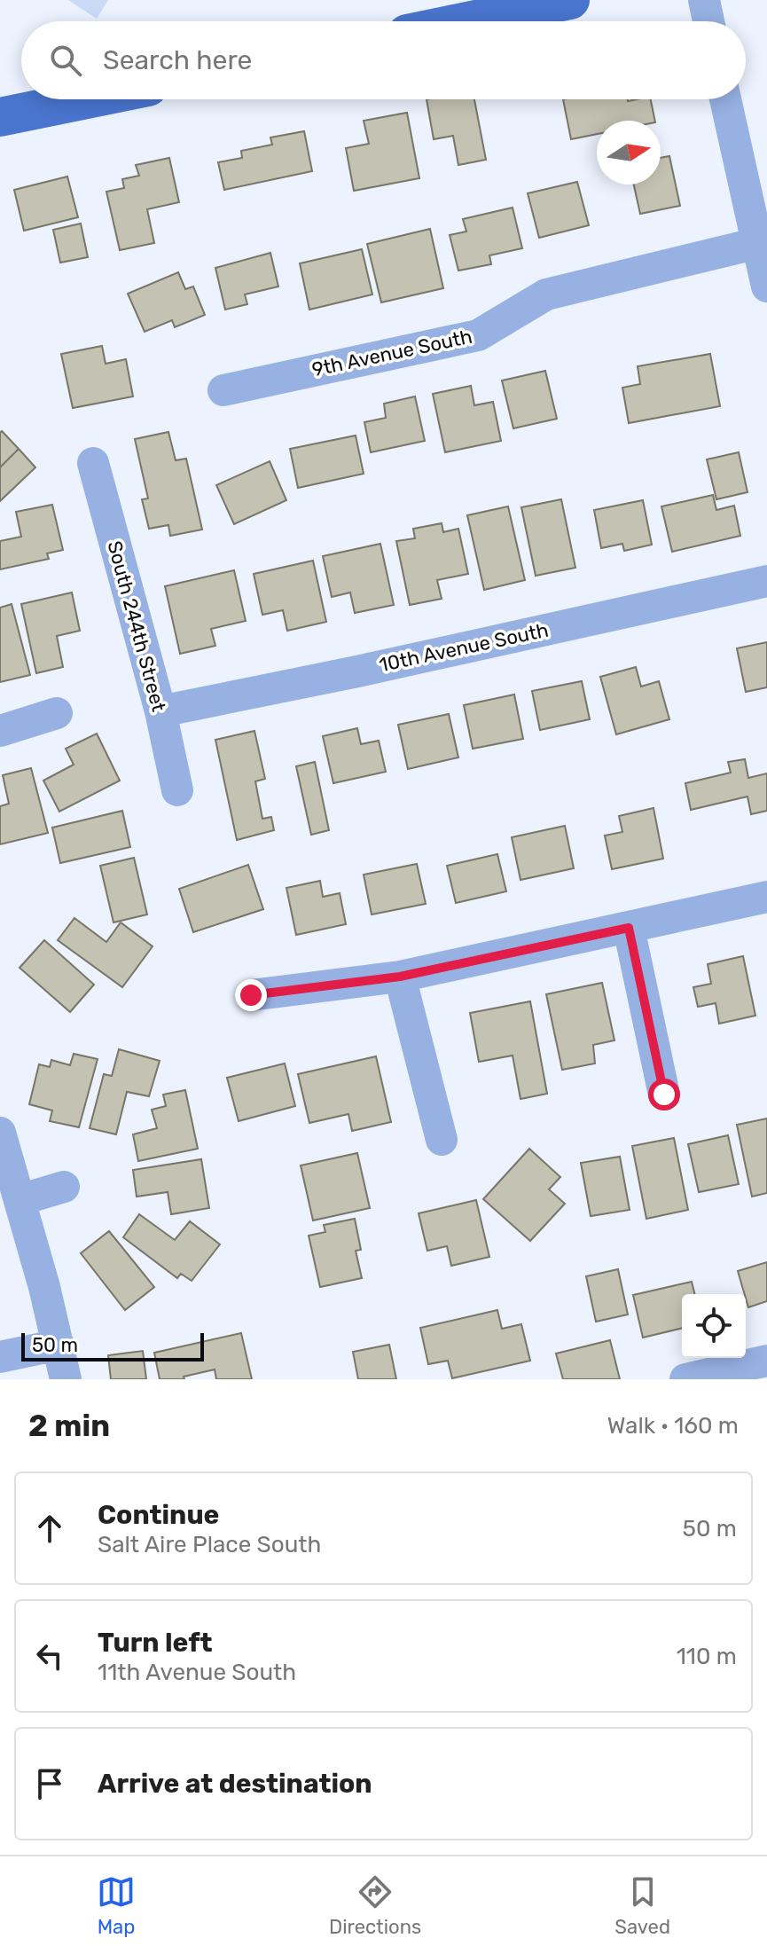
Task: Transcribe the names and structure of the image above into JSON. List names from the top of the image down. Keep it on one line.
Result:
{"streets":{"street":["9th Avenue South","South 244th Street","10th Avenue South"]},"crossings":[["South 244th Street","10th Avenue South"]],"scale_bar":"50 m","north":"right","page":{"search":"Search here","scale":"50 m","heading":["2 min","Walk · 160 m"],"list":[["Continue","Salt Aire Place South","50 m"],["Turn left","11th Avenue South","110 m"],"Arrive at destination"],"nav":["Map","Directions","Saved"]}}
